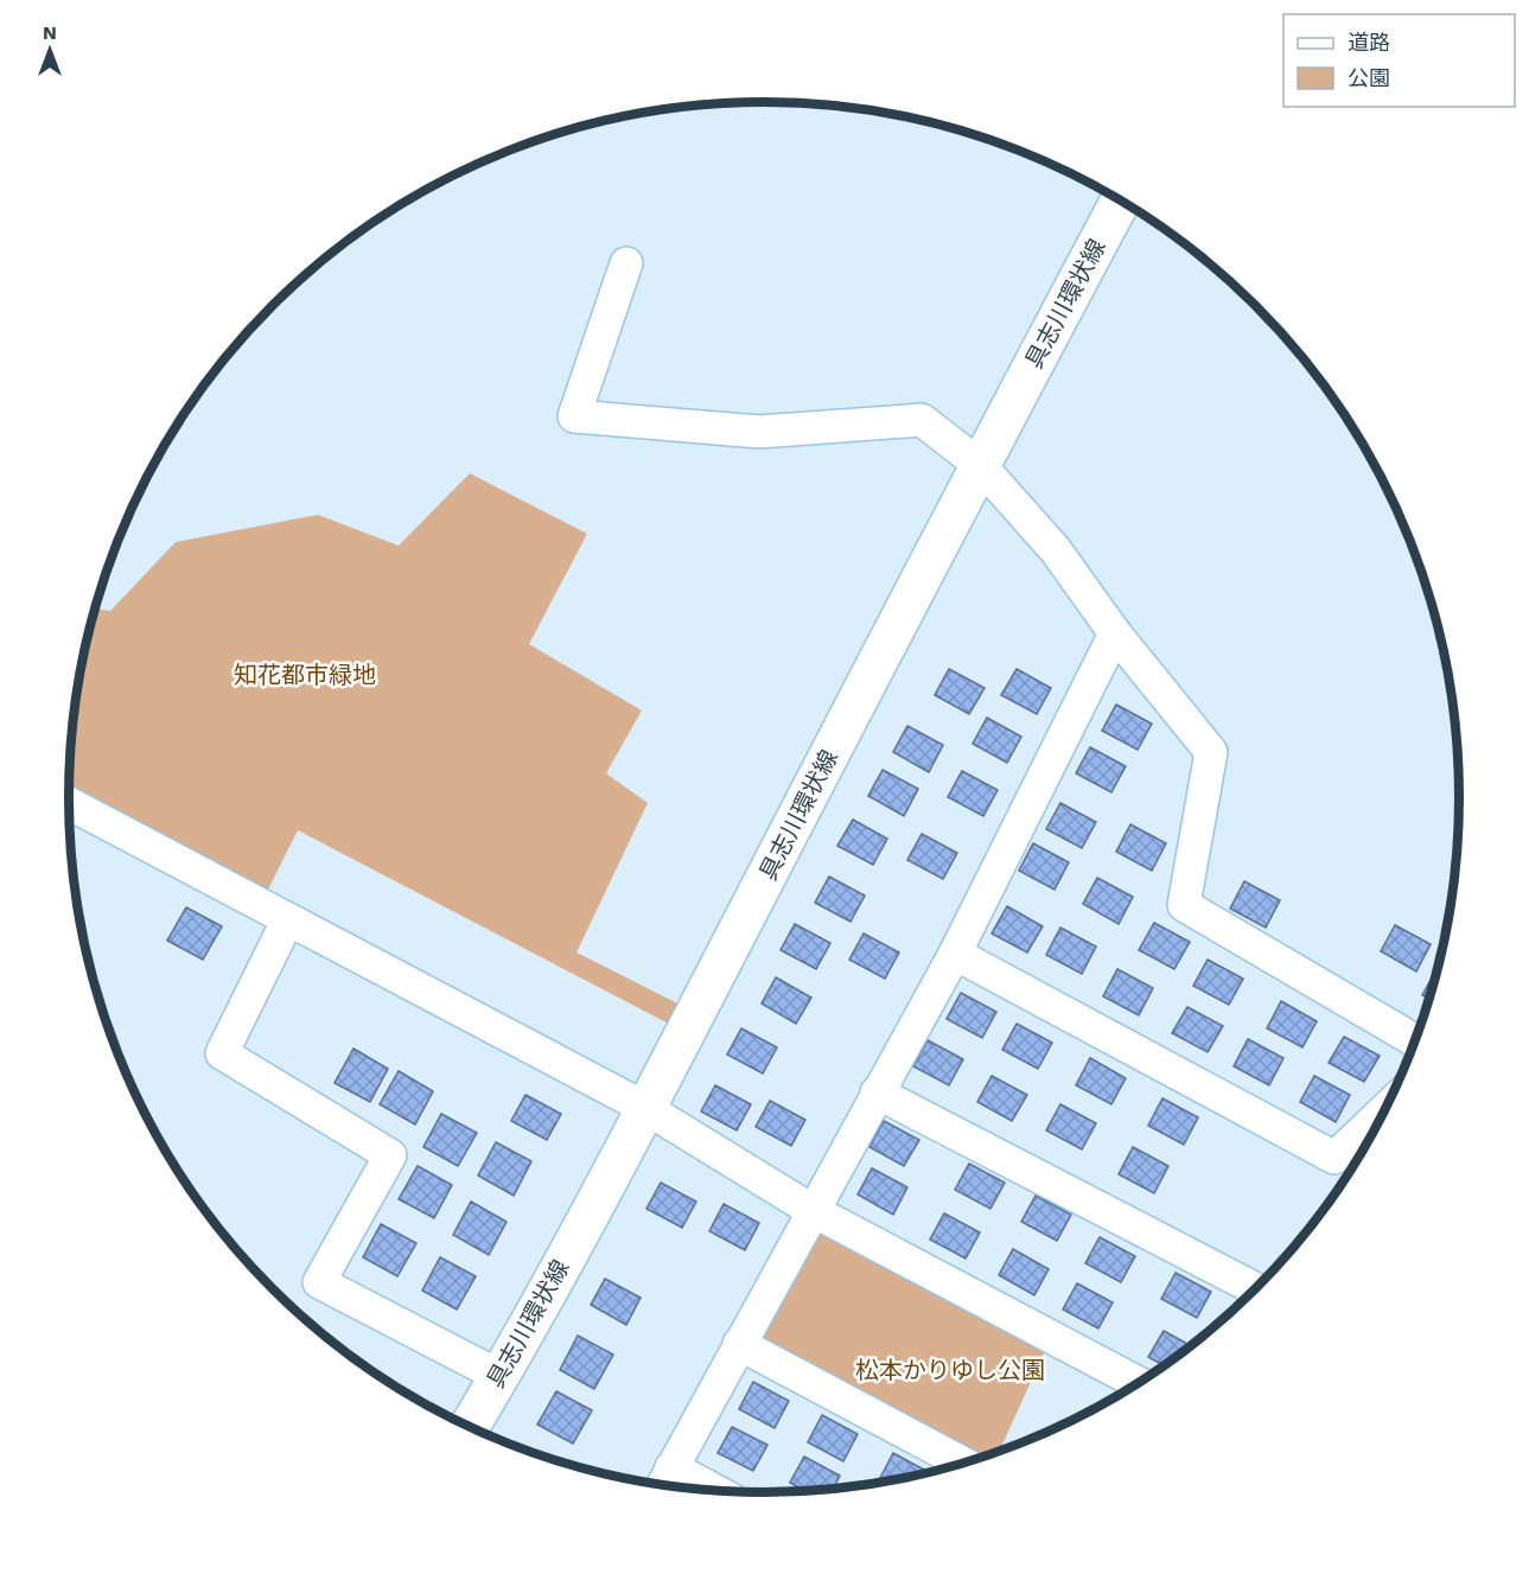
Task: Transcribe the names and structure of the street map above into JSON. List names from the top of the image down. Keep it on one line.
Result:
{"streets":{"main road":["具志川環状線"]},"parks":["知花都市緑地","松本かりゆし公園"],"legend":["道路","公園"],"north":"top"}
